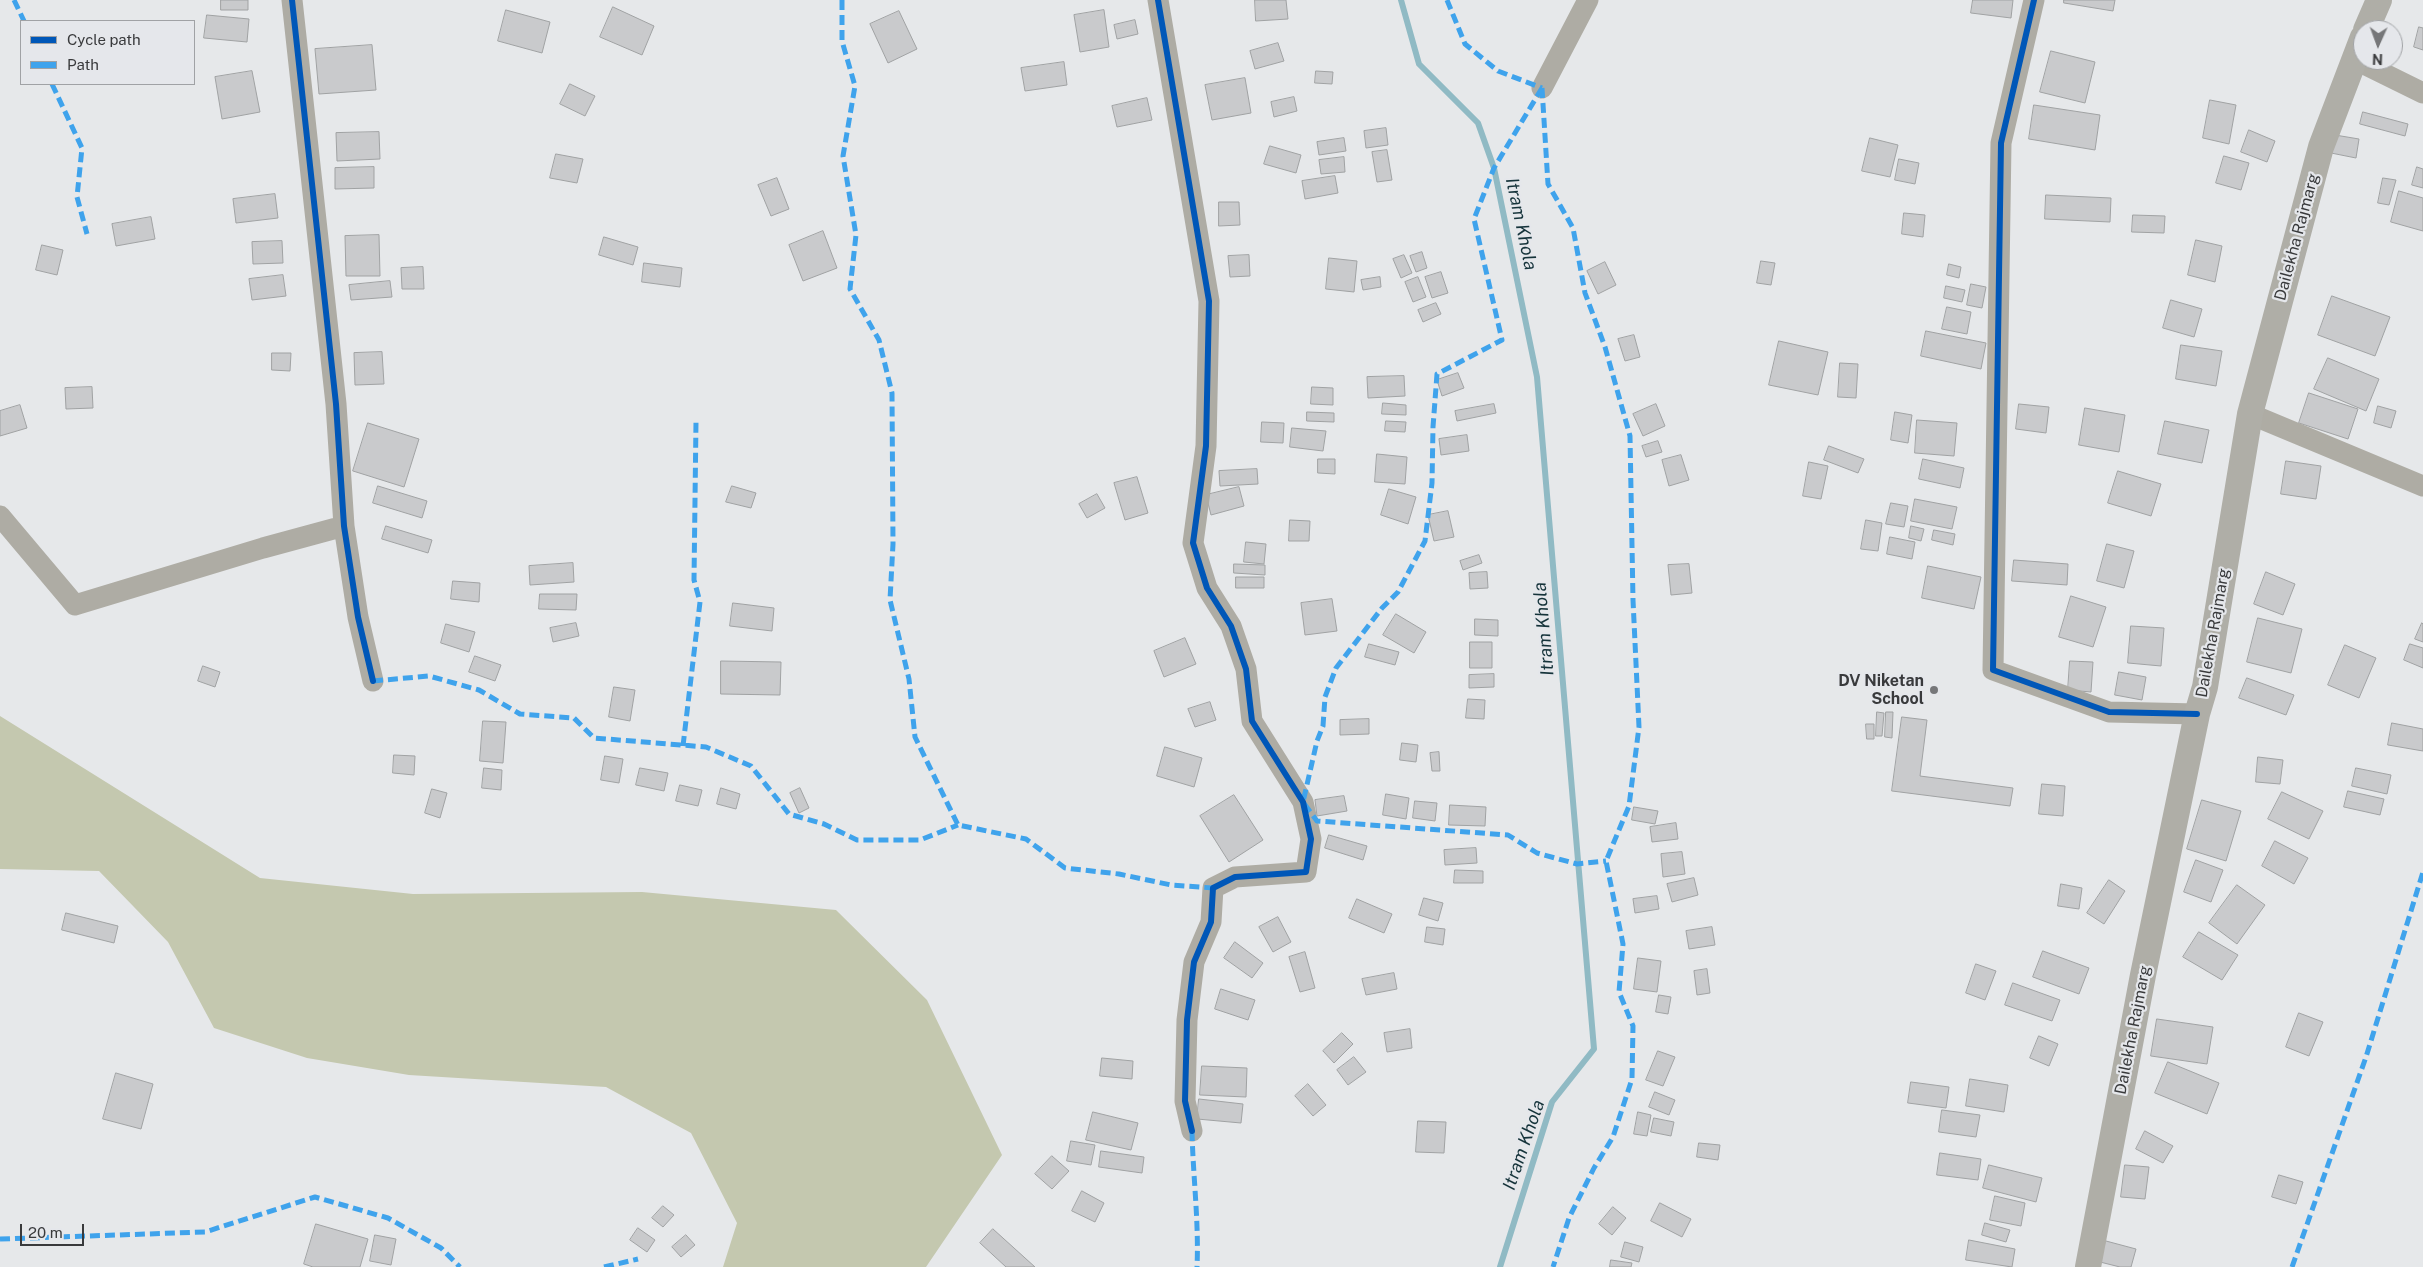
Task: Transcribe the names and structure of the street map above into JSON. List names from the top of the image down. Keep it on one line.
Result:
{"streets":{"main road":["Dailekha Rajmarg"]},"water":["Itram Khola"],"places":["DV Niketan School"],"legend":["Cycle path","Path"],"scale_bar":"20 m","north":"bottom"}
